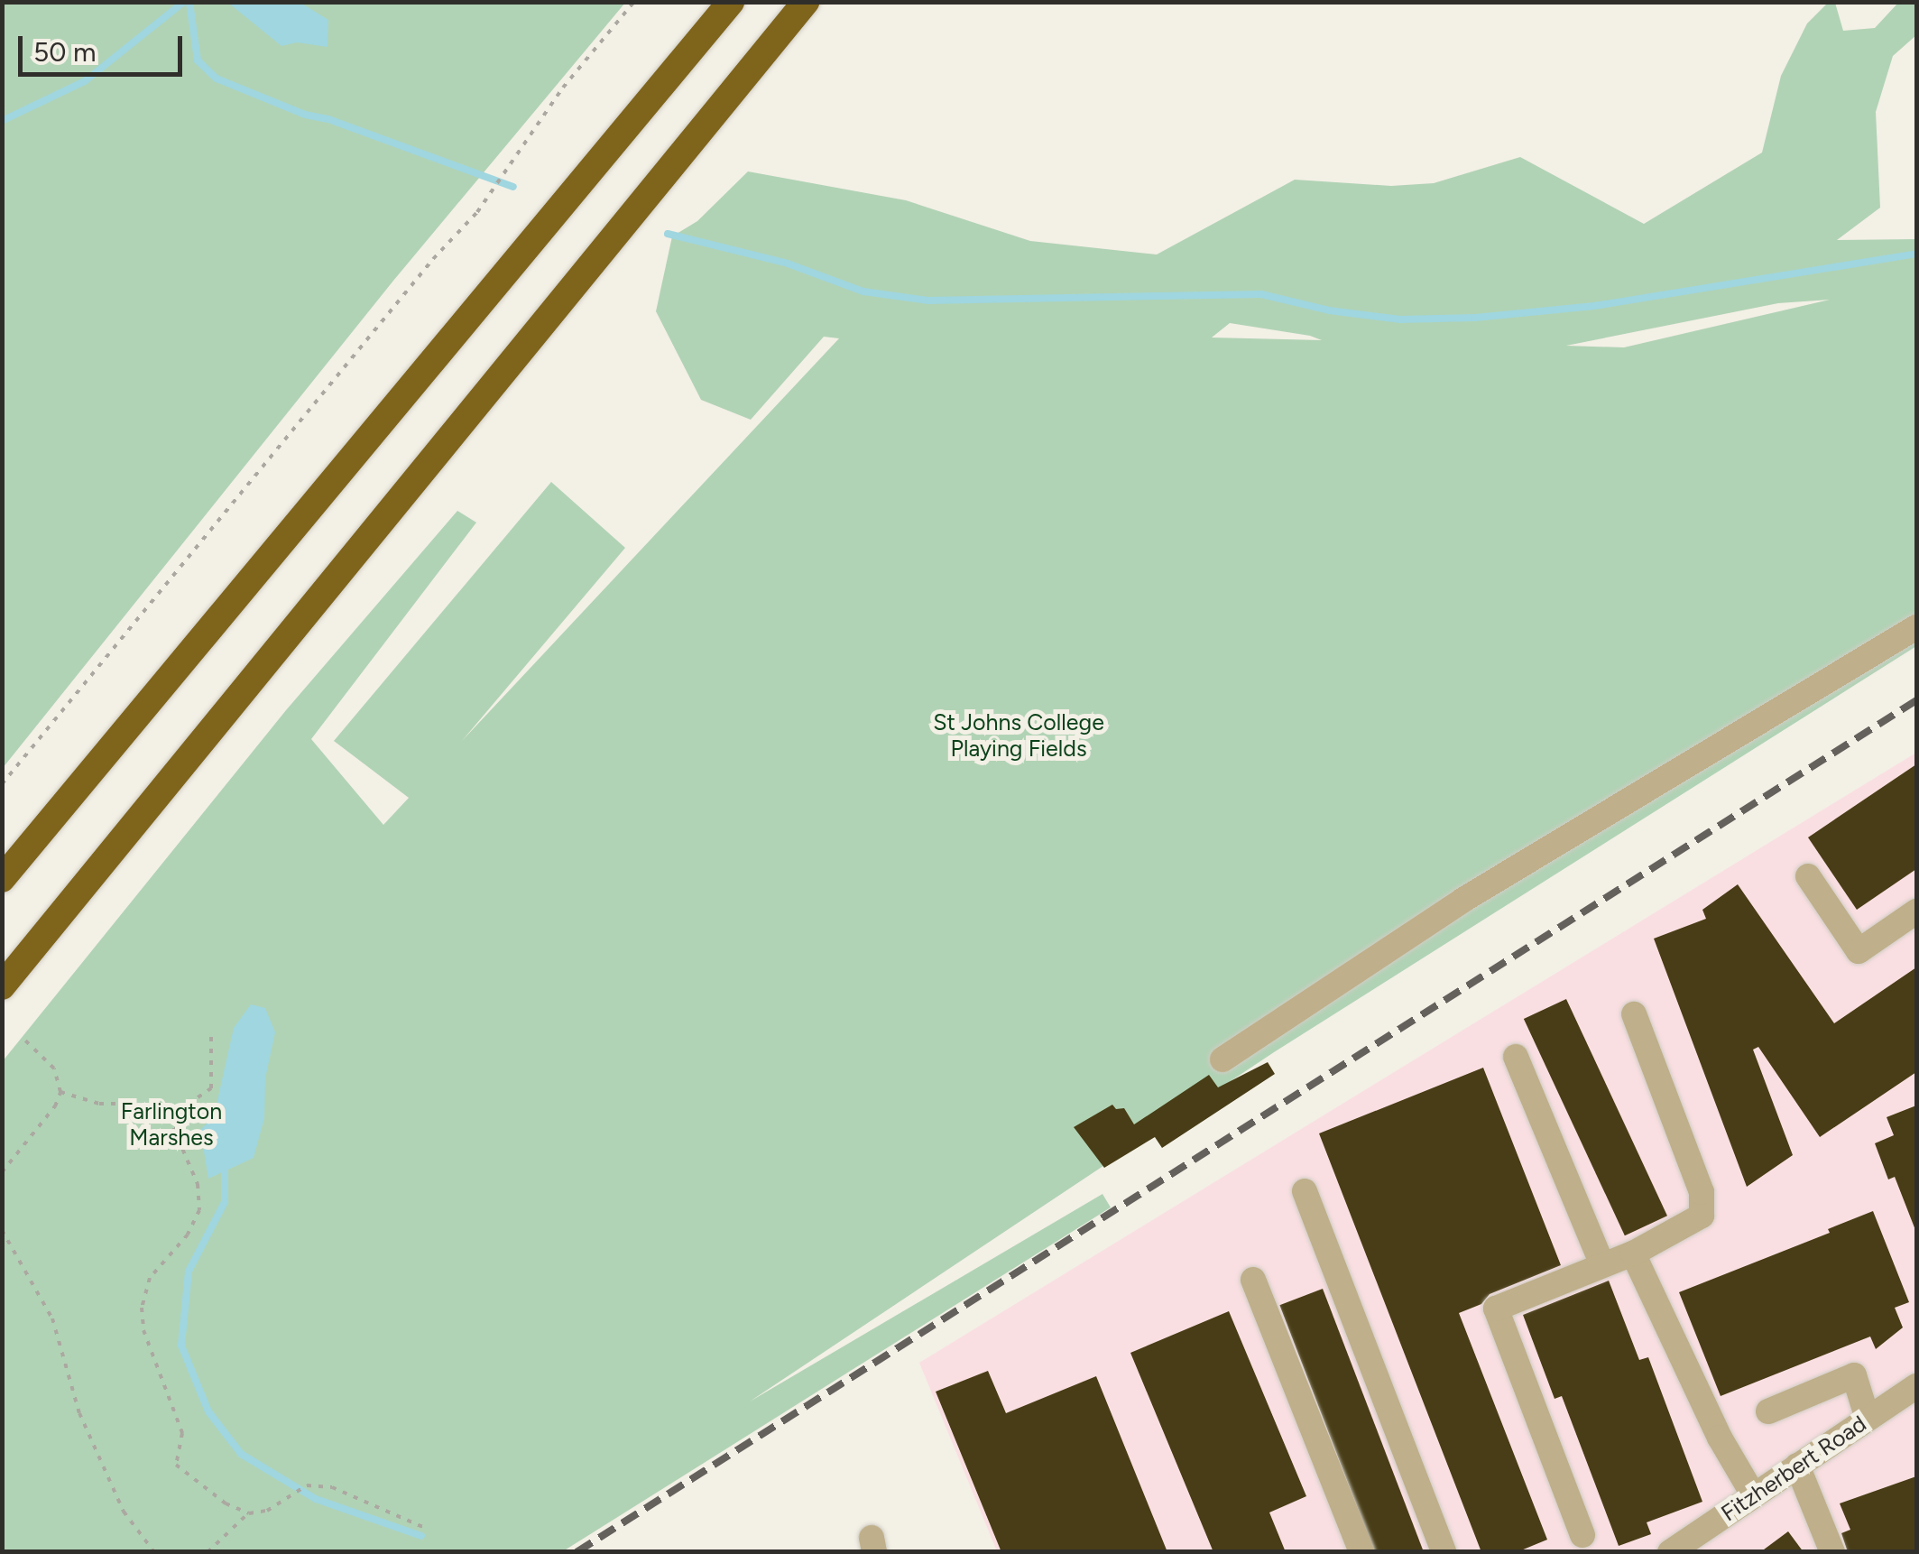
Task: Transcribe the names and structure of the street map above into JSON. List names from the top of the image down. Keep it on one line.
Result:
{"streets":{"street":["Fitzherbert Road"]},"parks":["St Johns College Playing Fields","Farlington Marshes"],"scale_bar":"50 m"}
